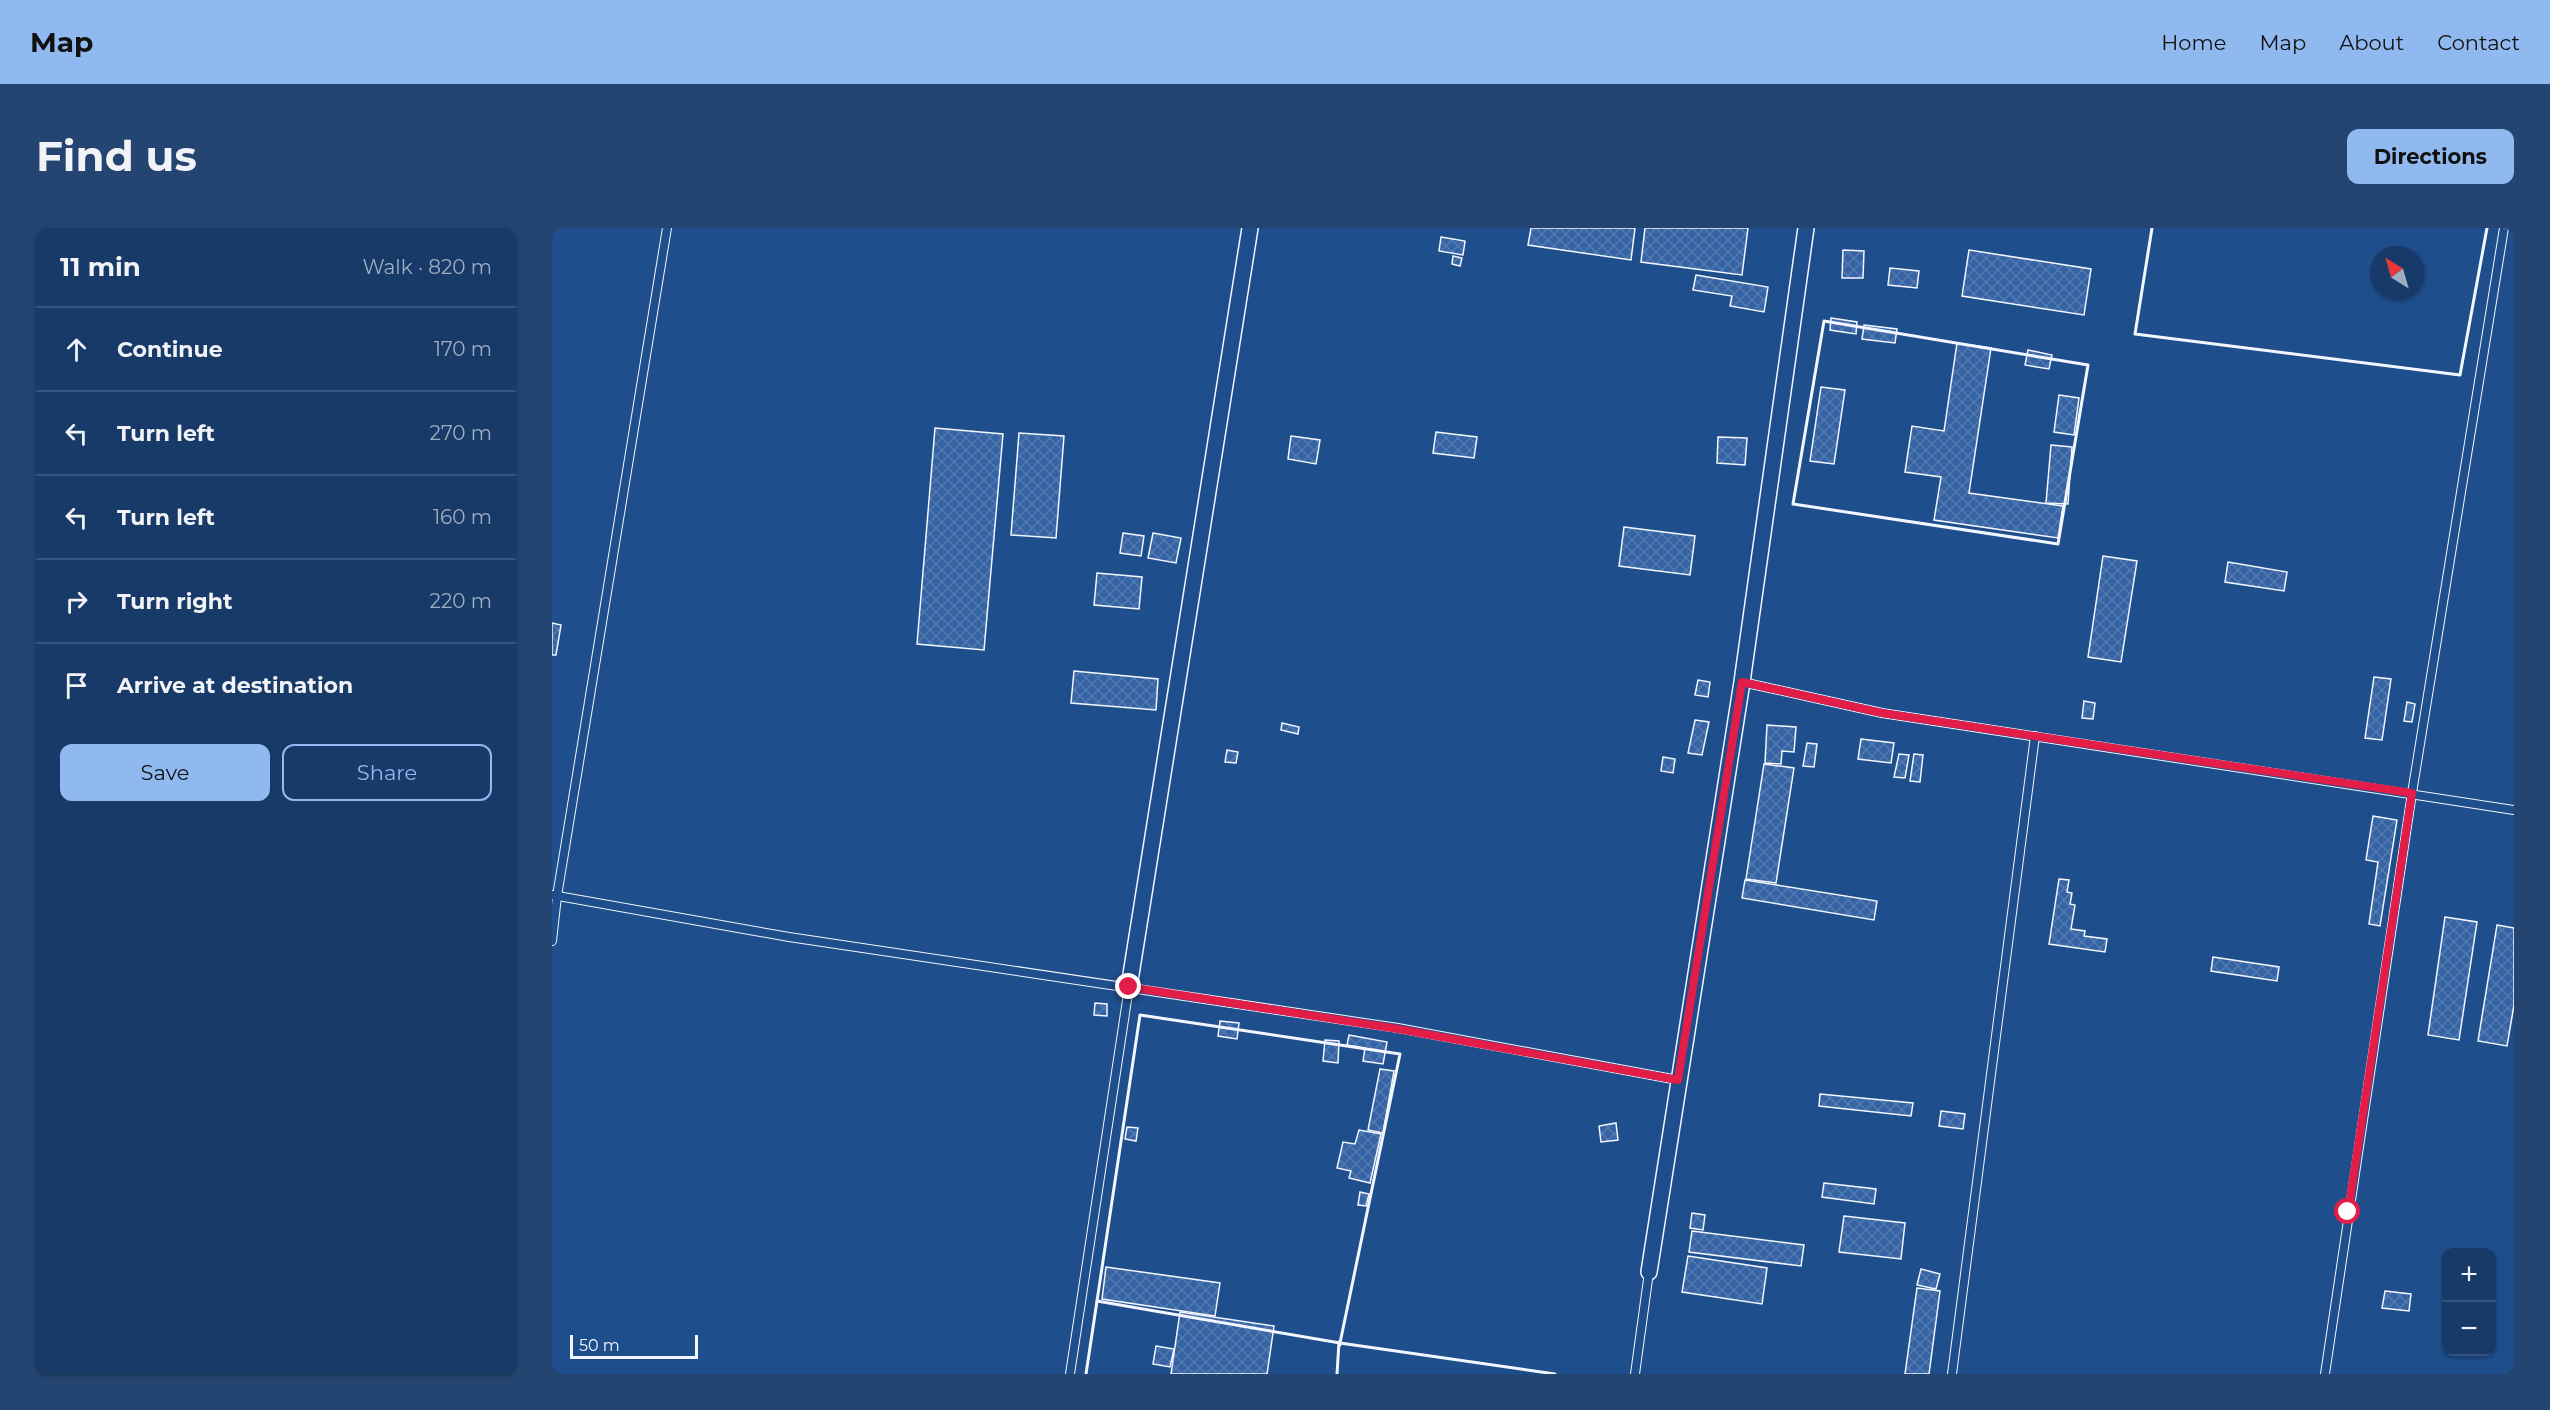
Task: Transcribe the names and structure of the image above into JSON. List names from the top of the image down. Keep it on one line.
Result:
{"scale_bar":"50 m","north":"top left","page":{"header":"Map","nav":["Home","Map","About","Contact"],"buttons":["Directions",["Save","Share"]],"title":"Find us","heading":["11 min","Walk · 820 m"],"list":[["Continue","170 m"],["Turn left","270 m"],["Turn left","160 m"],["Turn right","220 m"],"Arrive at destination"],"map_buttons":["+","−"],"scale":"50 m"}}
